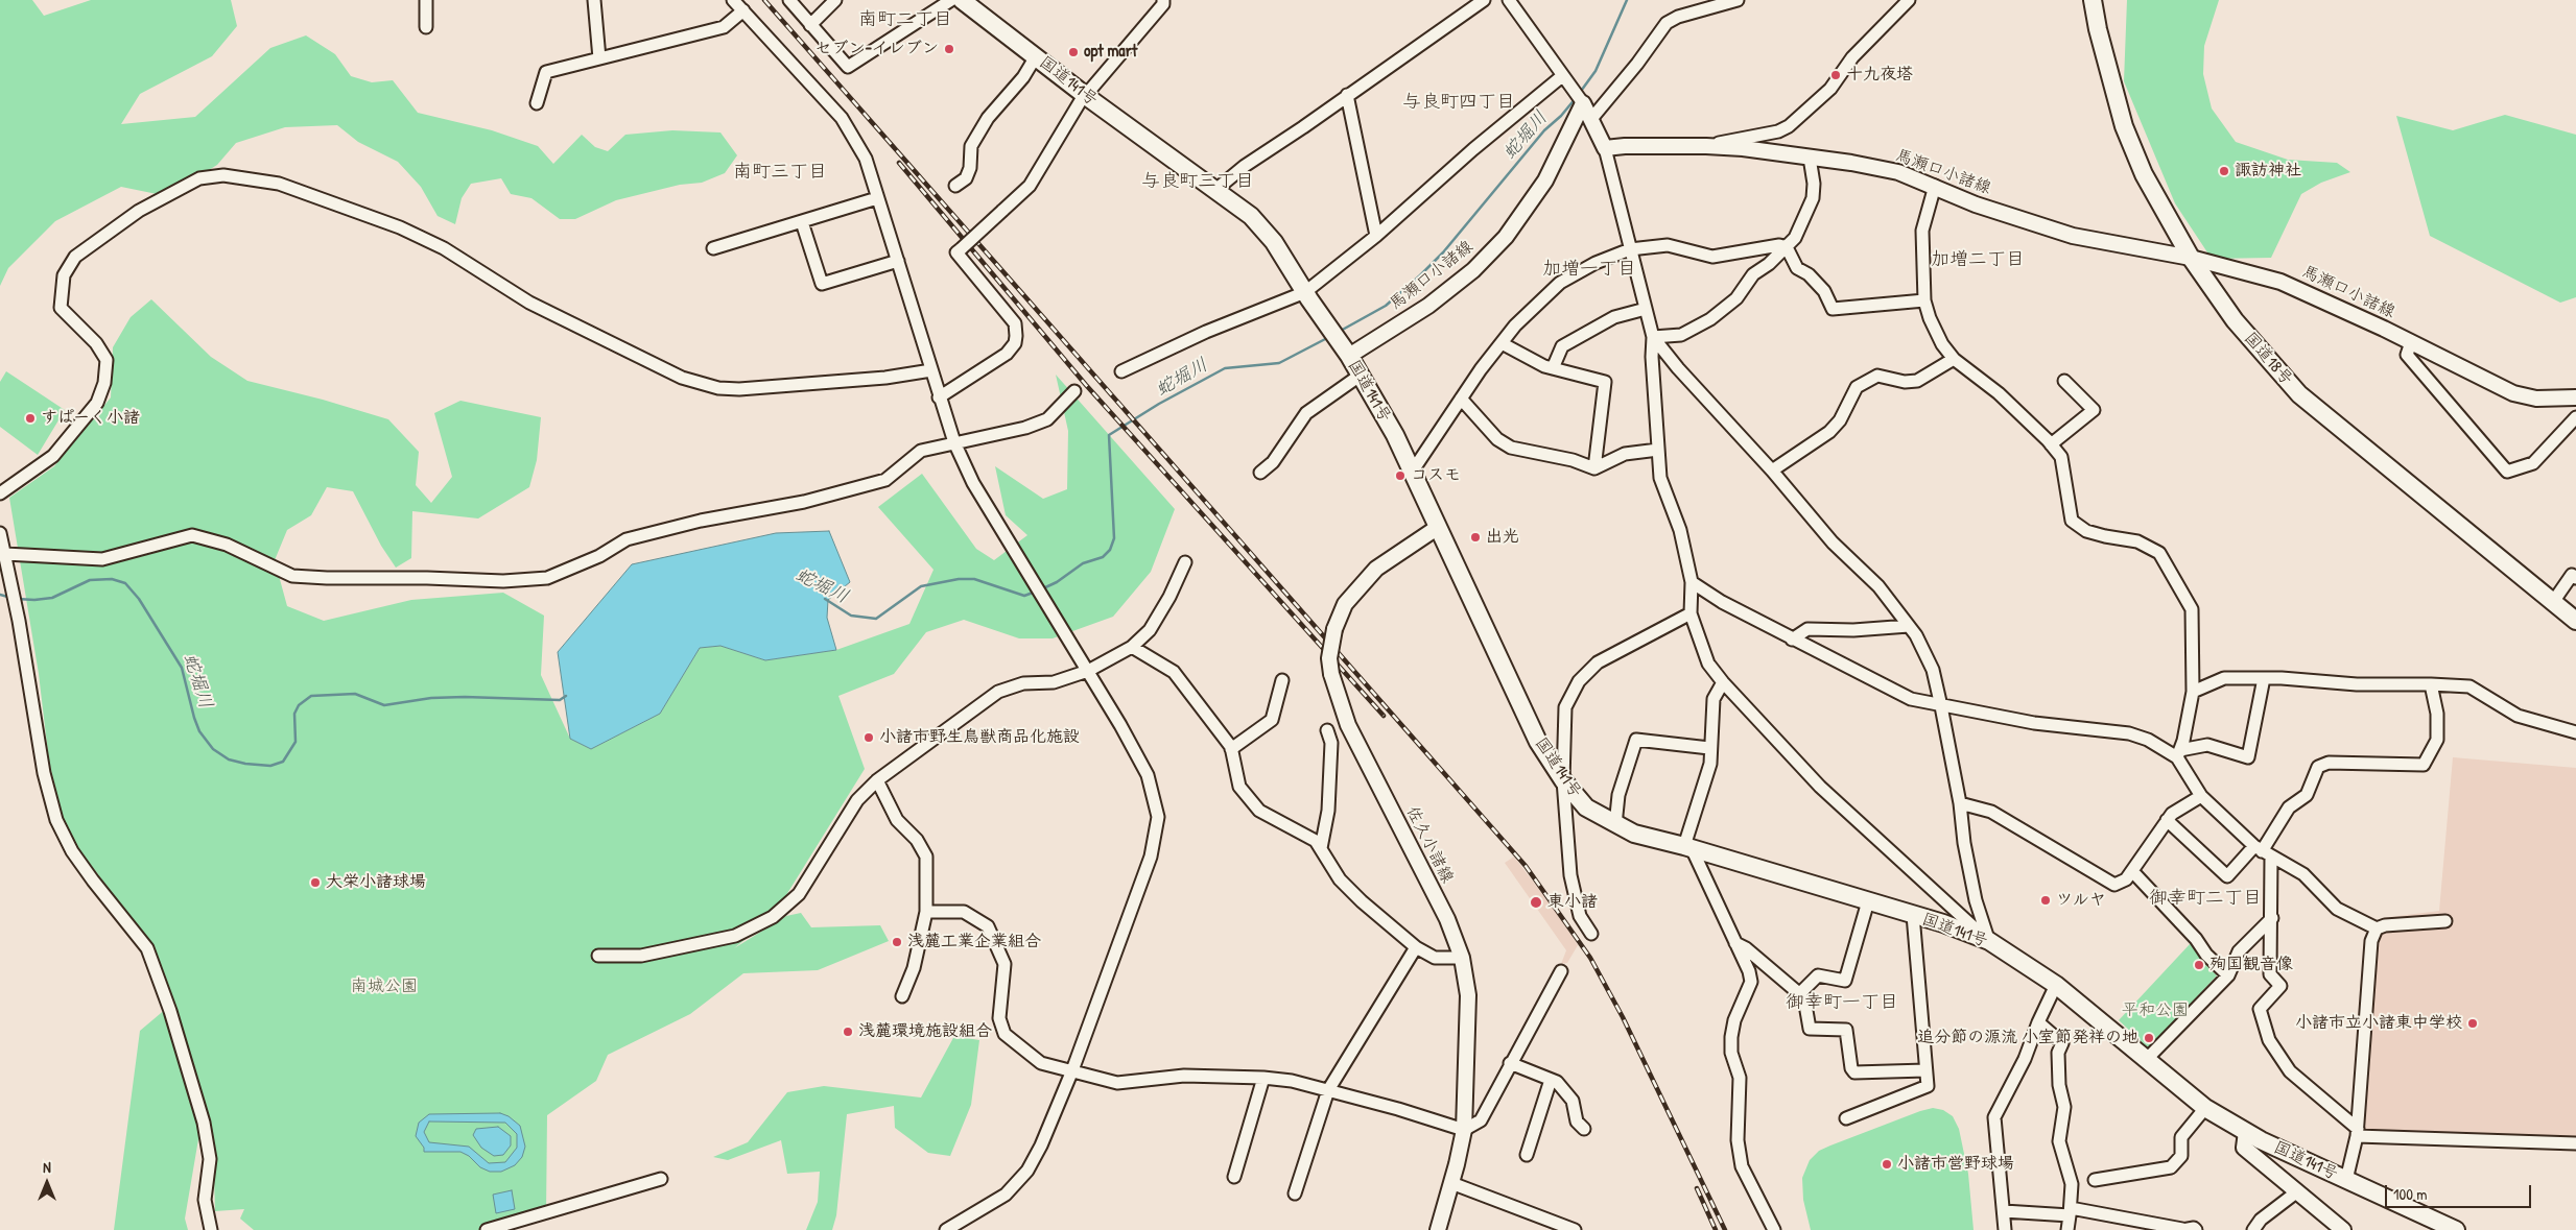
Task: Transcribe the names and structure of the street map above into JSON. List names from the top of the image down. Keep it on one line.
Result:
{"streets":{"highway":["国道141号","国道18号"],"main road":["馬瀬口小諸線","佐久小諸線"]},"crossings":[["国道141号","馬瀬口小諸線"],["国道141号","佐久小諸線"],["馬瀬口小諸線","国道18号"]],"districts":["南町二丁目","与良町四丁目","南町三丁目","与良町三丁目","加増二丁目","加増一丁目","御幸町二丁目","御幸町一丁目"],"water":["蛇堀川"],"parks":["南城公園","平和公園"],"places":["セブン-イレブン","opt mart","十九夜塔","諏訪神社","すぱーく小諸","コスモ","出光","小諸市野生鳥獣商品化施設","大栄小諸球場","ツルヤ","東小諸","浅麓工業企業組合","殉国観音像","小諸市立小諸東中学校","浅麓環境施設組合","追分節の源流 小室節発祥の地","小諸市営野球場"],"scale_bar":"100 m","north":"top"}
